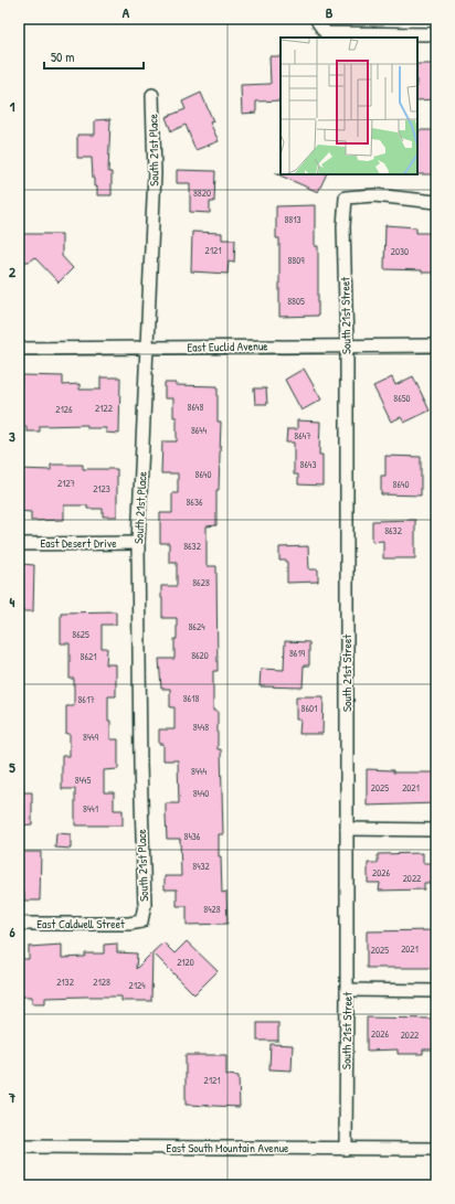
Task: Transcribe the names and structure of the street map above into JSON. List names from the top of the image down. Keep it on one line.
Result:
{"streets":{"street":["South 21st Place","South 21st Street","East Euclid Avenue","East Desert Drive","East Caldwell Street","East South Mountain Avenue"]},"crossings":[["South 21st Place","East Euclid Avenue"],["South 21st Place","East Desert Drive"],["South 21st Place","East Caldwell Street"],["South 21st Street","East Euclid Avenue"],["South 21st Street","East South Mountain Avenue"]],"house_numbers":["8820","8813","2121","2030","8809","8805","8650","8648","2122","2126","8644","8647","8643","8640","2127","8640","2123","8636","8632","8632","8628","8624","8625","8619","8620","8621","8618","8617","8601","8448","8449","8444","8445","2025","2021","8440","8441","8436","8432","2026","2022","8428","2021","2025","2120","2132","2128","2124","2026","2022","2121"],"scale_bar":"50 m","grid":{"columns":["A","B"],"rows":["1","2","3","4","5","6","7"]}}
